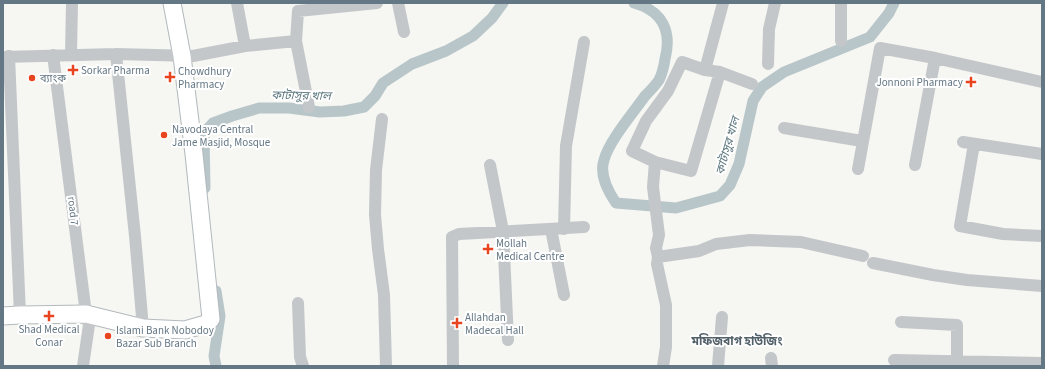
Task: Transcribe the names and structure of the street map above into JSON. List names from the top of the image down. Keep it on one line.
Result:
{"streets":{"street":["road 7"]},"districts":["মফিজবাগ হাউজিং"],"water":["কাটাসুর খাল"],"places":{"health":["Sorkar Pharma","Chowdhury Pharmacy","Jonnoni Pharmacy","Mollah Medical Centre","Shad Medical Conar","Allahdan Madecal Hall"],"other":["ব্যাংক","Navodaya Central Jame Masjid, Mosque","Islami Bank Nobodoy Bazar Sub Branch"]}}
